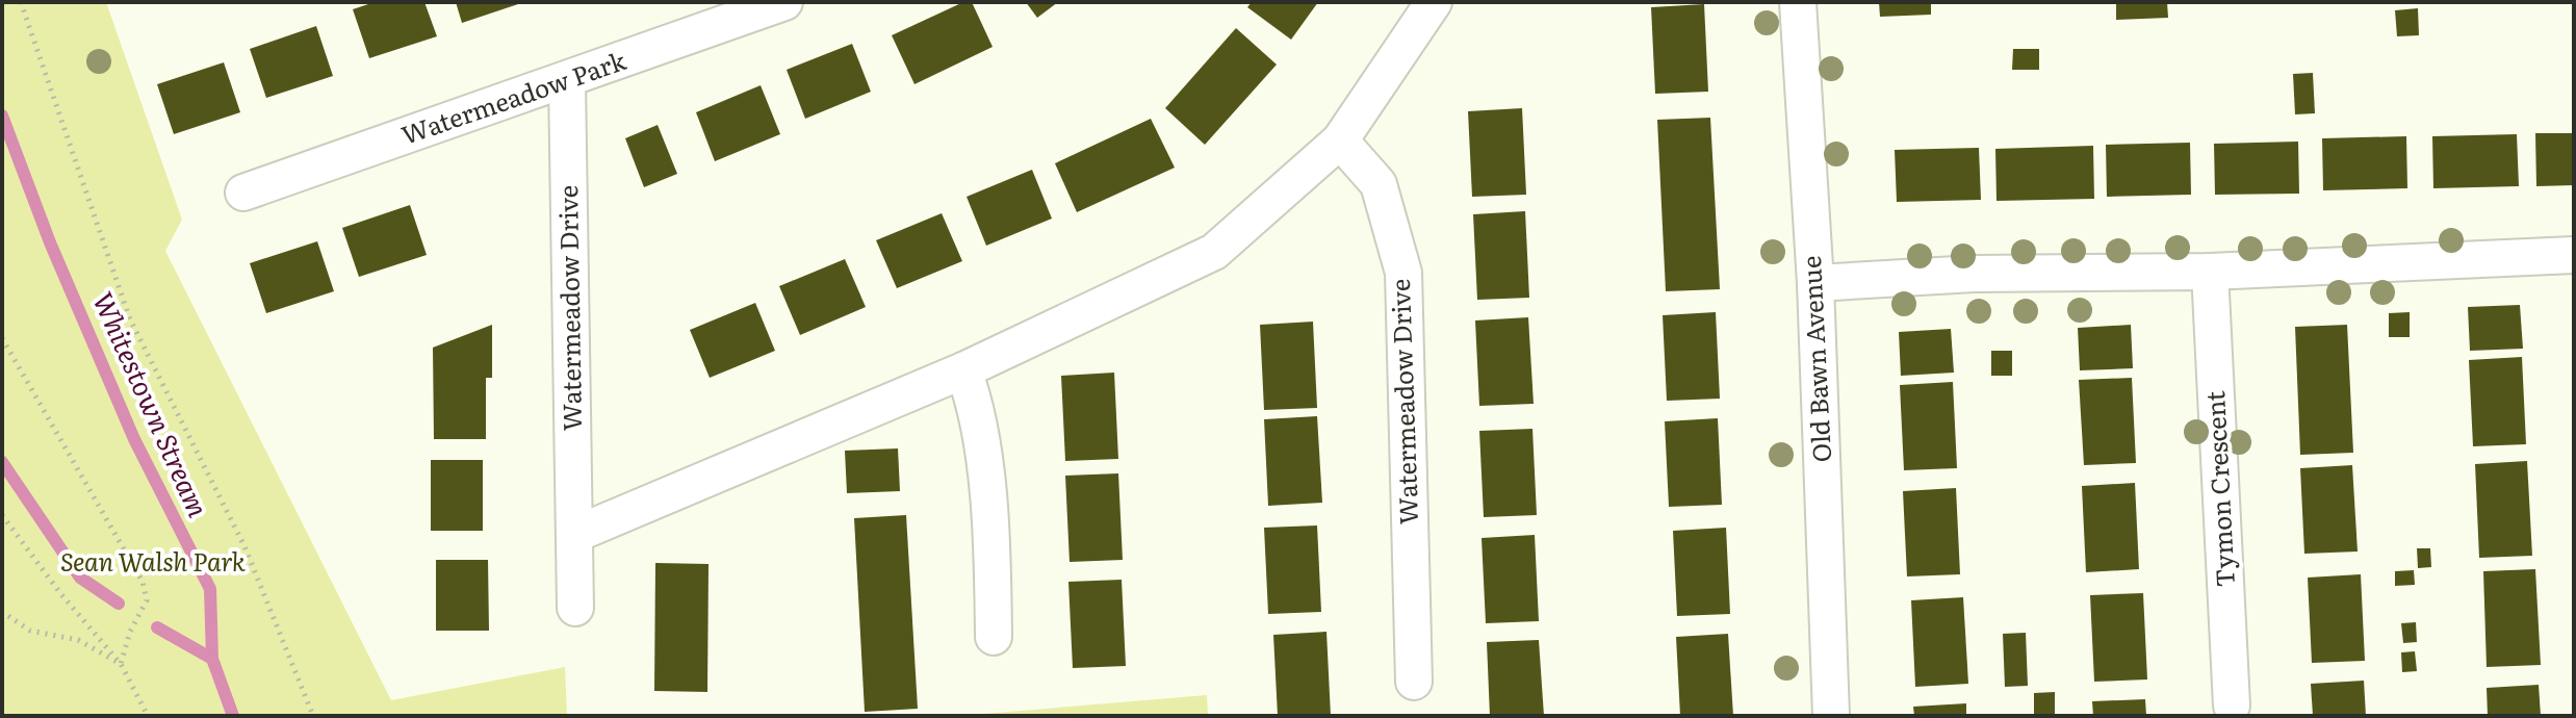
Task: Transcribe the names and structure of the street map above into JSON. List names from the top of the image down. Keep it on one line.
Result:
{"streets":{"street":["Watermeadow Park","Watermeadow Drive","Old Bawn Avenue","Tymon Crescent"]},"crossings":[["Watermeadow Park","Watermeadow Drive"]],"water":["Whitestown Stream"],"parks":["Sean Walsh Park"]}
